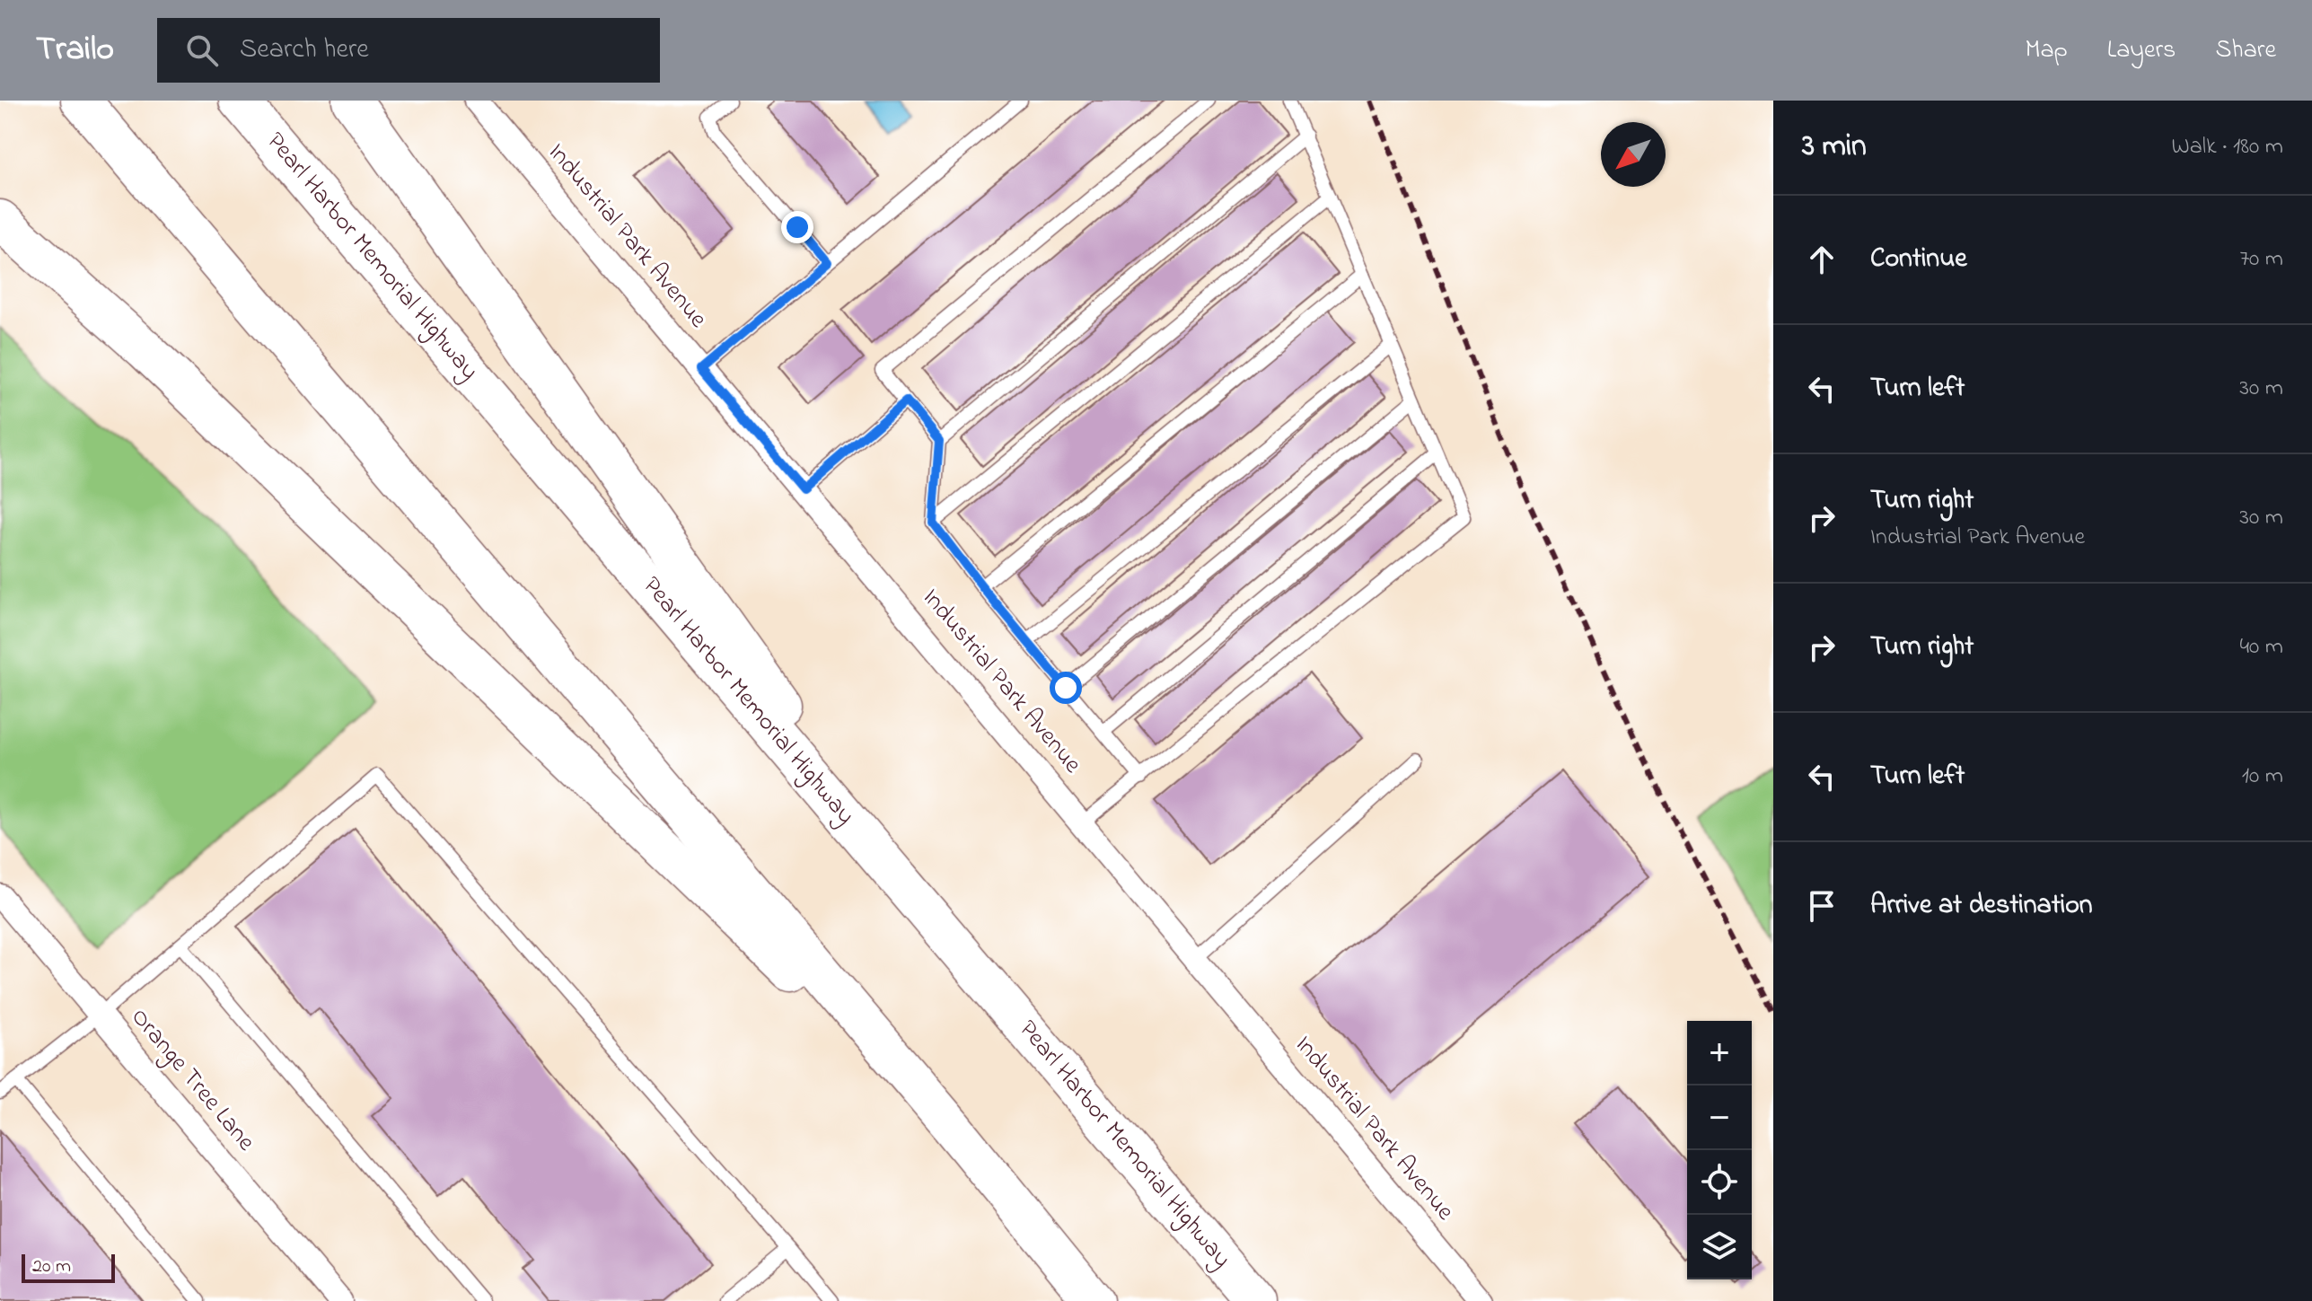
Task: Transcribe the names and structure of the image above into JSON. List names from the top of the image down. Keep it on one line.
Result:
{"streets":{"highway":["Pearl Harbor Memorial Highway"],"street":["Industrial Park Avenue","Orange Tree Lane"]},"scale_bar":"20 m","north":"bottom left","page":{"header":"Trailo","search":"Search here","nav":["Map","Layers","Share"],"heading":["3 min","Walk · 180 m"],"list":[["Continue","70 m"],["Turn left","30 m"],["Turn right","Industrial Park Avenue","30 m"],["Turn right","40 m"],["Turn left","10 m"],"Arrive at destination"],"map_buttons":["+","−"],"scale":"20 m"}}
